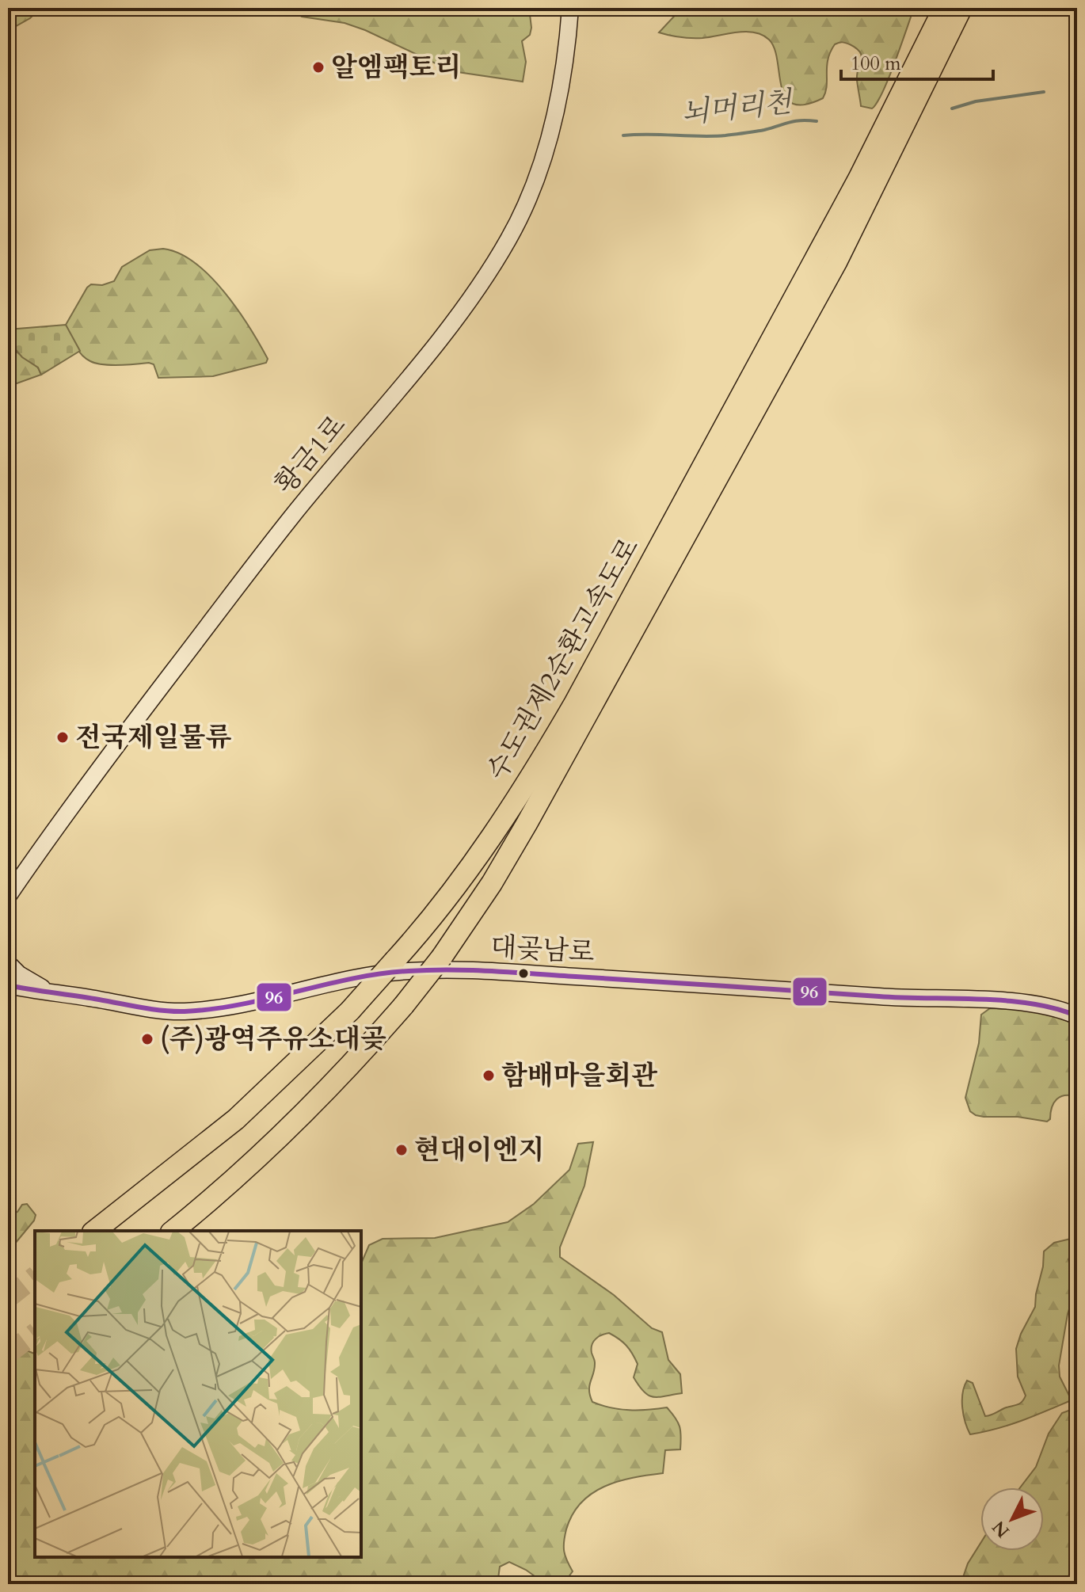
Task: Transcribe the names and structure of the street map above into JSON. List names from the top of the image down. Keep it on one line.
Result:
{"streets":{"highway":["수도권제2순환고속도로"],"street":["황금1로","대곶남로"]},"water":["뇌머리천"],"places":["알엠팩토리","전국제일물류","(주)광역주유소대곶","함배마을회관","현대이엔지"],"lines":["transit line 96"],"scale_bar":"100 m","north":"bottom left"}
